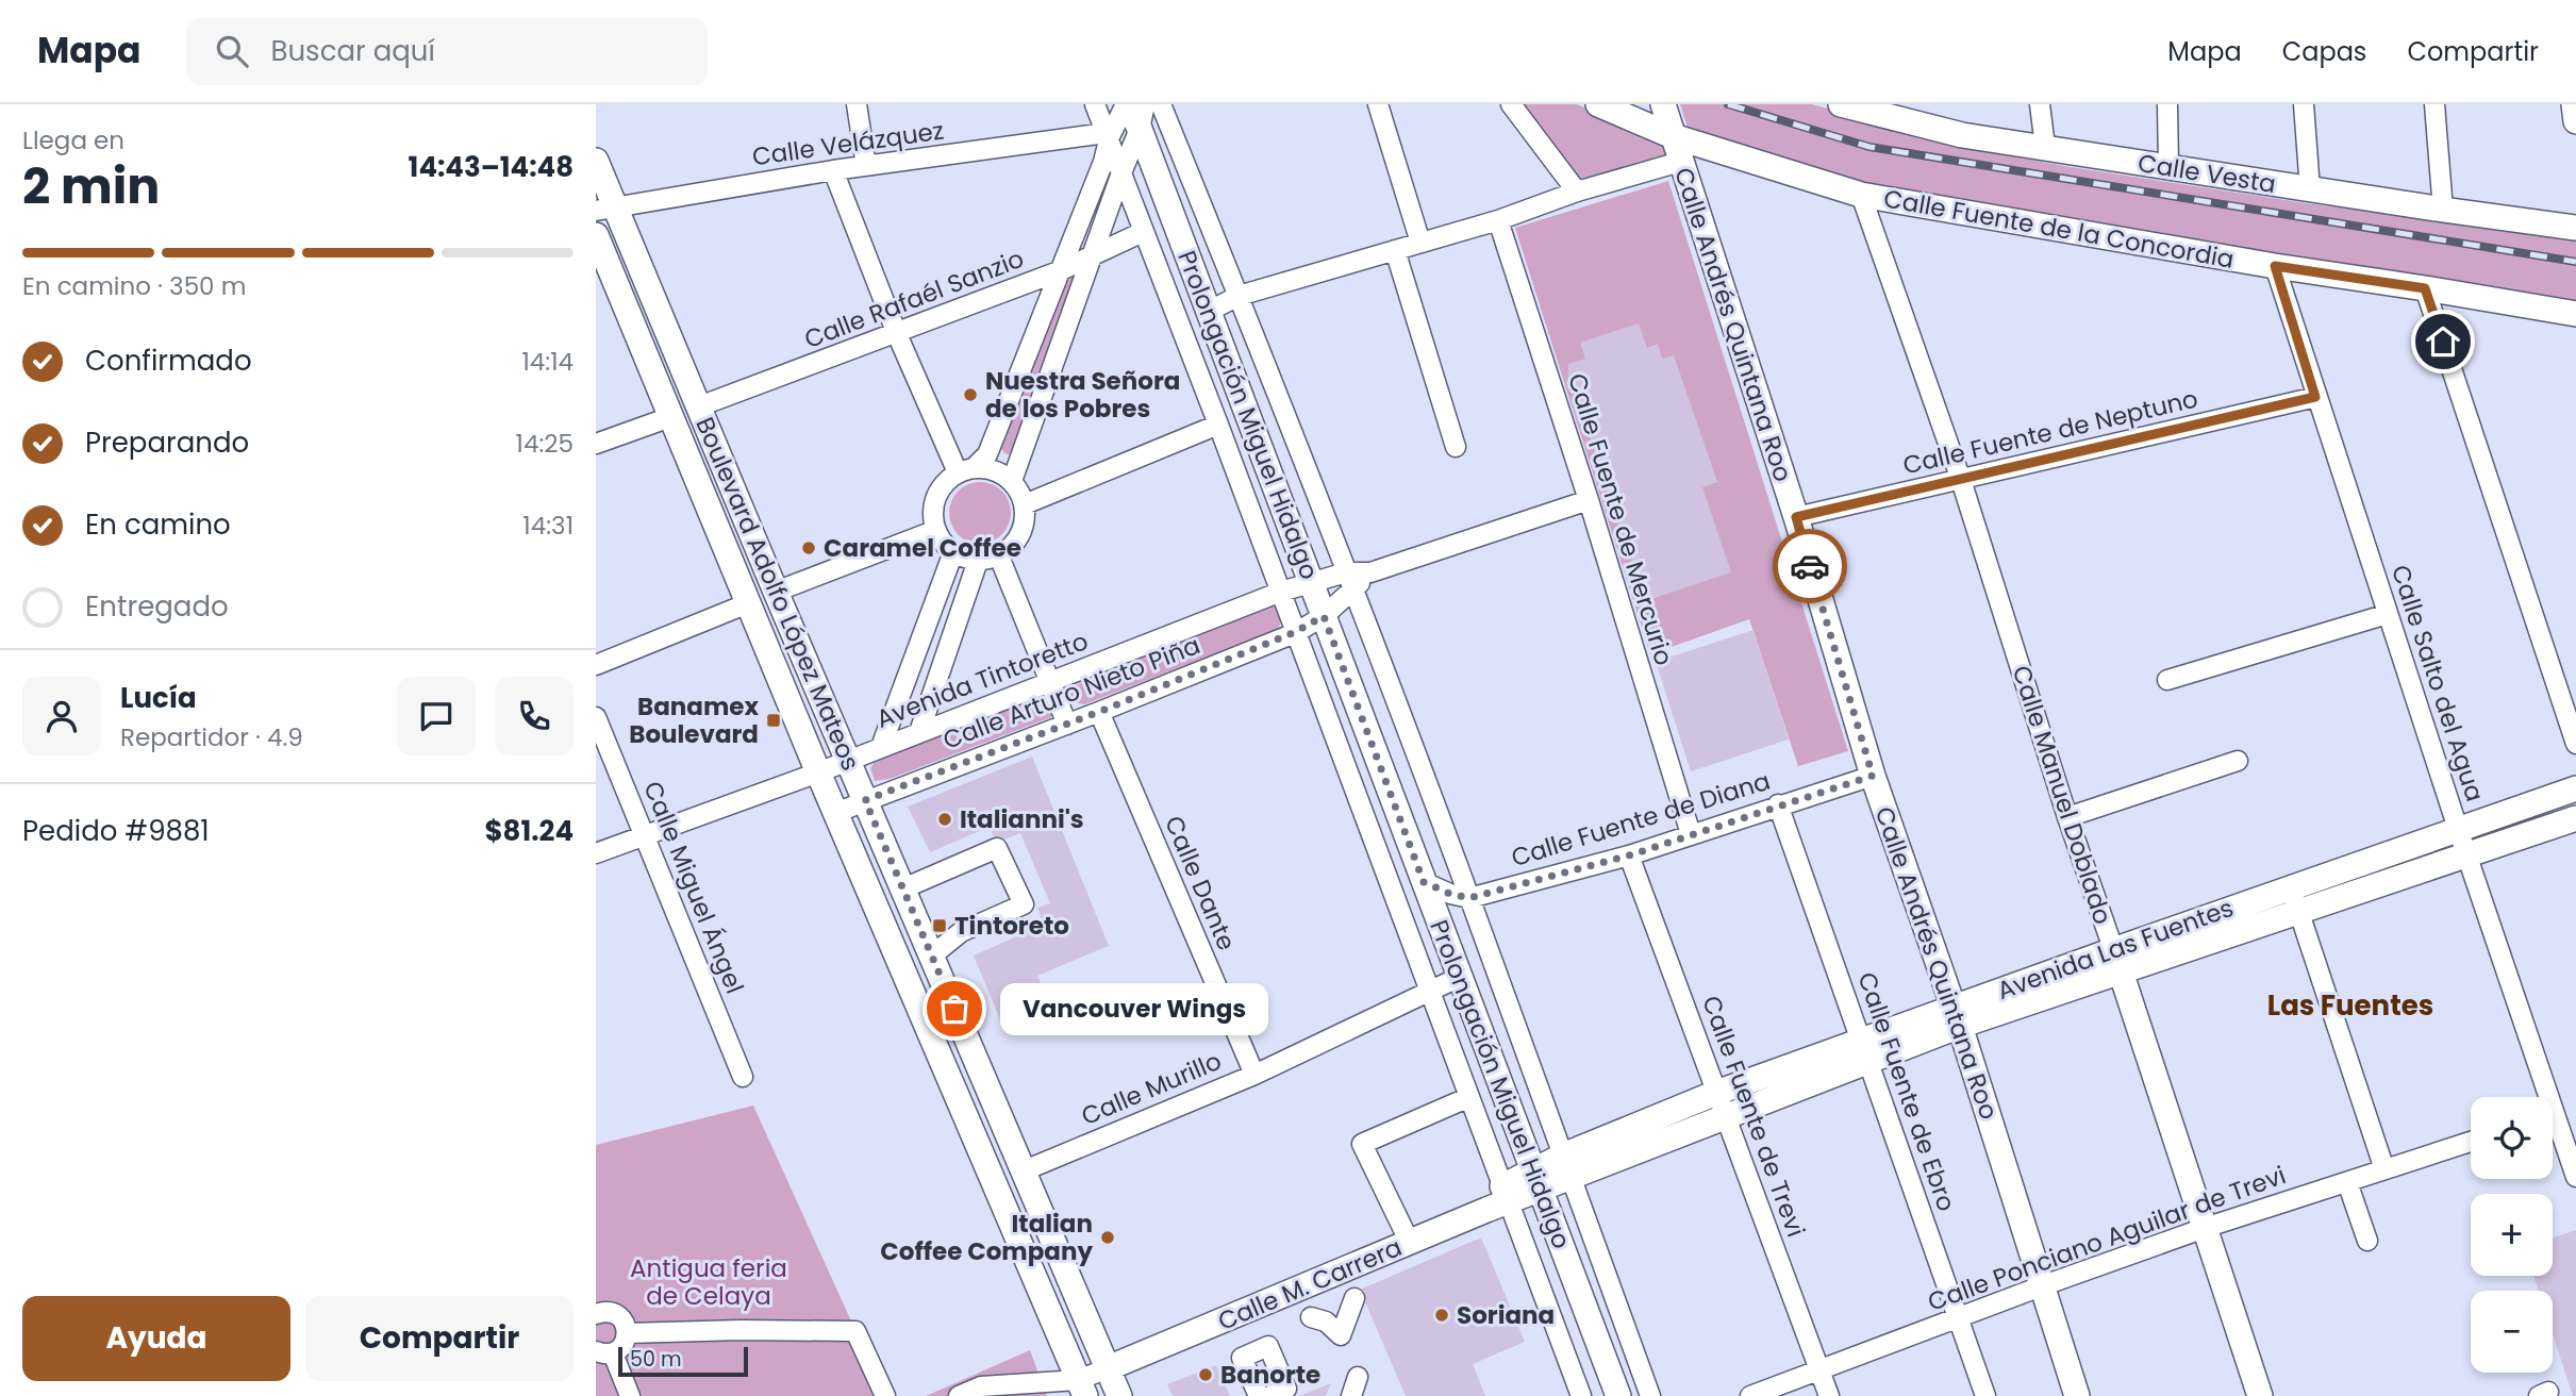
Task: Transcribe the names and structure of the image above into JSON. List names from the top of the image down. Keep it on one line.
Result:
{"streets":{"main road":["Calle Vesta","Calle Fuente de la Concordia","Calle Andrés Quintana Roo","Prolongación Miguel Hidalgo","Boulevard Adolfo López Mateos","Calle Manuel Doblado","Avenida Las Fuentes","Calle M. Carrera"],"street":["Calle Velázquez","Calle Rafaél Sanzio","Calle Fuente de Neptuno","Calle Fuente de Mercurio","Avenida Tintoretto","Calle Salto del Agua","Calle Arturo Nieto Piña","Calle Fuente de Diana","Calle Dante","Calle Miguel Ángel","Calle Murillo","Calle Fuente de Ebro","Calle Fuente de Trevi","Calle Ponciano Aguilar de Trevi"]},"crossings":[["Calle Velázquez","Prolongación Miguel Hidalgo"],["Calle Velázquez","Boulevard Adolfo López Mateos"],["Calle Fuente de la Concordia","Calle Andrés Quintana Roo"],["Calle Fuente de la Concordia","Calle Salto del Agua"],["Calle Fuente de la Concordia","Calle Manuel Doblado"],["Calle Rafaél Sanzio","Prolongación Miguel Hidalgo"],["Calle Rafaél Sanzio","Boulevard Adolfo López Mateos"],["Calle Andrés Quintana Roo","Calle Fuente de Neptuno"],["Calle Andrés Quintana Roo","Calle Fuente de Diana"],["Calle Andrés Quintana Roo","Avenida Las Fuentes"],["Calle Andrés Quintana Roo","Calle Ponciano Aguilar de Trevi"],["Prolongación Miguel Hidalgo","Avenida Tintoretto"],["Prolongación Miguel Hidalgo","Calle Arturo Nieto Piña"],["Prolongación Miguel Hidalgo","Avenida Las Fuentes"],["Prolongación Miguel Hidalgo","Calle Murillo"],["Prolongación Miguel Hidalgo","Calle M. Carrera"],["Calle Fuente de Neptuno","Calle Salto del Agua"],["Calle Fuente de Neptuno","Calle Manuel Doblado"],["Calle Fuente de Mercurio","Calle Fuente de Diana"],["Boulevard Adolfo López Mateos","Avenida Tintoretto"],["Boulevard Adolfo López Mateos","Calle Arturo Nieto Piña"],["Boulevard Adolfo López Mateos","Calle Murillo"],["Boulevard Adolfo López Mateos","Calle M. Carrera"],["Avenida Tintoretto","Calle Miguel Ángel"],["Calle Salto del Agua","Avenida Las Fuentes"],["Calle Arturo Nieto Piña","Calle Dante"],["Calle Manuel Doblado","Avenida Las Fuentes"],["Calle Manuel Doblado","Calle Ponciano Aguilar de Trevi"],["Calle Fuente de Diana","Calle Fuente de Ebro"],["Calle Fuente de Diana","Calle Fuente de Trevi"],["Calle Dante","Calle Murillo"],["Avenida Las Fuentes","Calle Fuente de Ebro"],["Avenida Las Fuentes","Calle Fuente de Trevi"],["Avenida Las Fuentes","Calle M. Carrera"],["Calle Fuente de Ebro","Calle Ponciano Aguilar de Trevi"],["Calle Fuente de Trevi","Calle Ponciano Aguilar de Trevi"]],"districts":["Las Fuentes"],"parks":["Antigua feria de Celaya"],"places":{"other":["Nuestra Señora de los Pobres","Caramel Coffee","Italianni's","Vancouver Wings","Italian Coffee Company","Soriana","Banorte"],"transit":["Banamex Boulevard","Tintoreto"]},"scale_bar":"50 m","page":{"header":"Mapa","search":"Buscar aquí","nav":["Mapa","Capas","Compartir"],"heading":["2 min","Llega en","14:43–14:48"],"panel":["Lucía","Repartidor · 4.9","Pedido #9881","$81.24"],"bar":"En camino · 350 m","list":[["Confirmado","14:14"],["Preparando","14:25"],["En camino","14:31"],"Entregado"],"bubble":"Vancouver Wings","map_buttons":["+","−"],"buttons":["Ayuda","Compartir"],"scale":"50 m"}}
